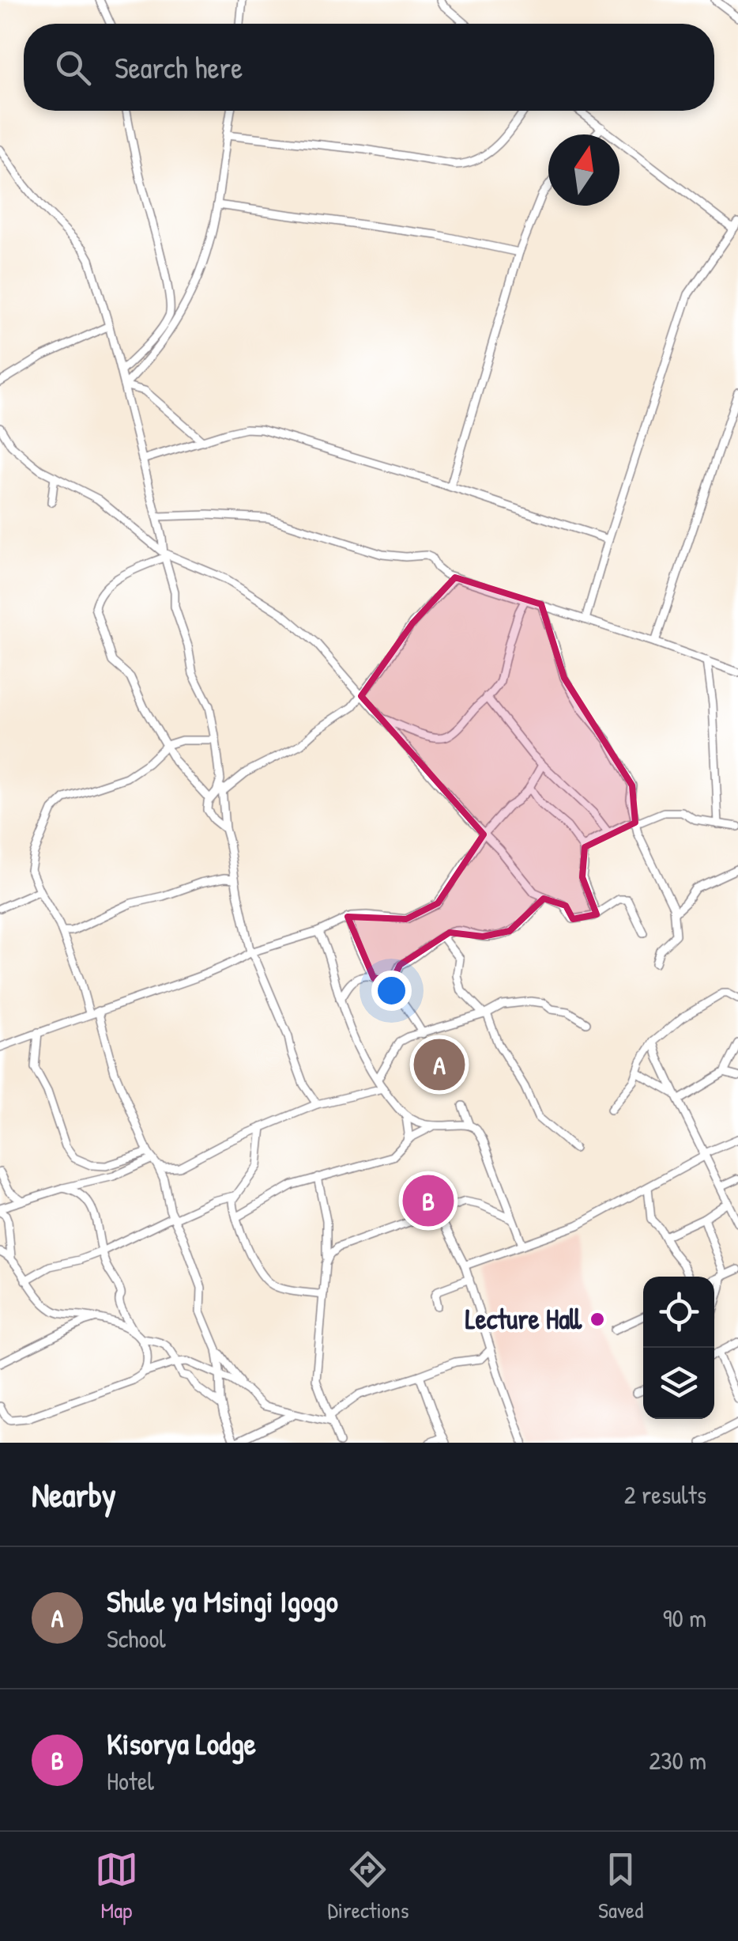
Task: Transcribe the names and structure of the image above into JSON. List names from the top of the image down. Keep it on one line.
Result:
{"places":["Lecture Hall"],"north":"top","page":{"search":"Search here","pins":["A","B"],"heading":["Nearby","2 results"],"list":[{"mark":"A","name":"Shule ya Msingi Igogo","note":"School","value":"90 m"},{"mark":"B","name":"Kisorya Lodge","note":"Hotel","value":"230 m"}],"nav":["Map","Directions","Saved"]}}
